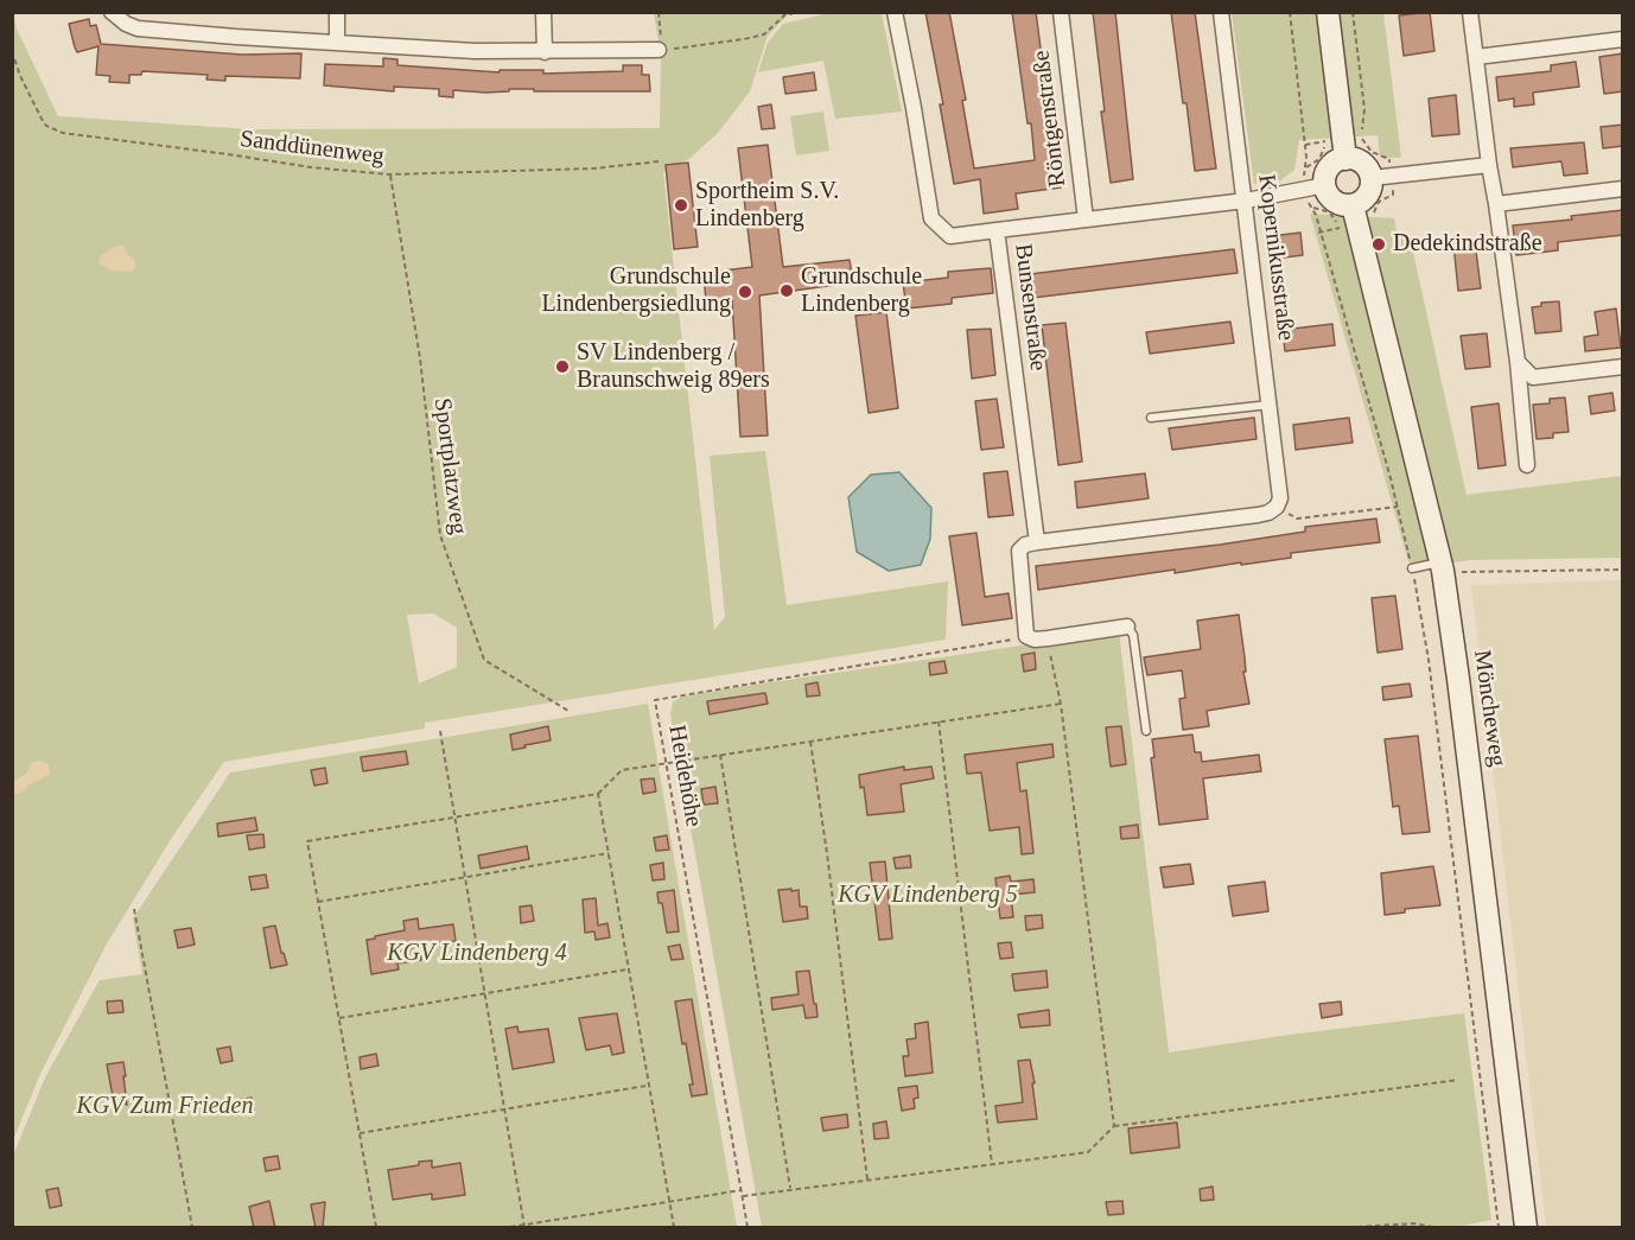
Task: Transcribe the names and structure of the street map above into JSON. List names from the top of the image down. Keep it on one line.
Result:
{"streets":{"main road":["Möncheweg"],"street":["Röntgenstraße","Kopernikusstraße","Bunsenstraße"],"path":["Sanddünenweg","Sportplatzweg","Heidehöhe"]},"crossings":[["Sanddünenweg","Sportplatzweg"]],"parks":["KGV Lindenberg 5","KGV Lindenberg 4","KGV Zum Frieden"],"places":["Sportheim S.V. Lindenberg","Dedekindstraße","Grundschule Lindenberg","Grundschule Lindenbergsiedlung","SV Lindenberg / Braunschweig 89ers"]}
